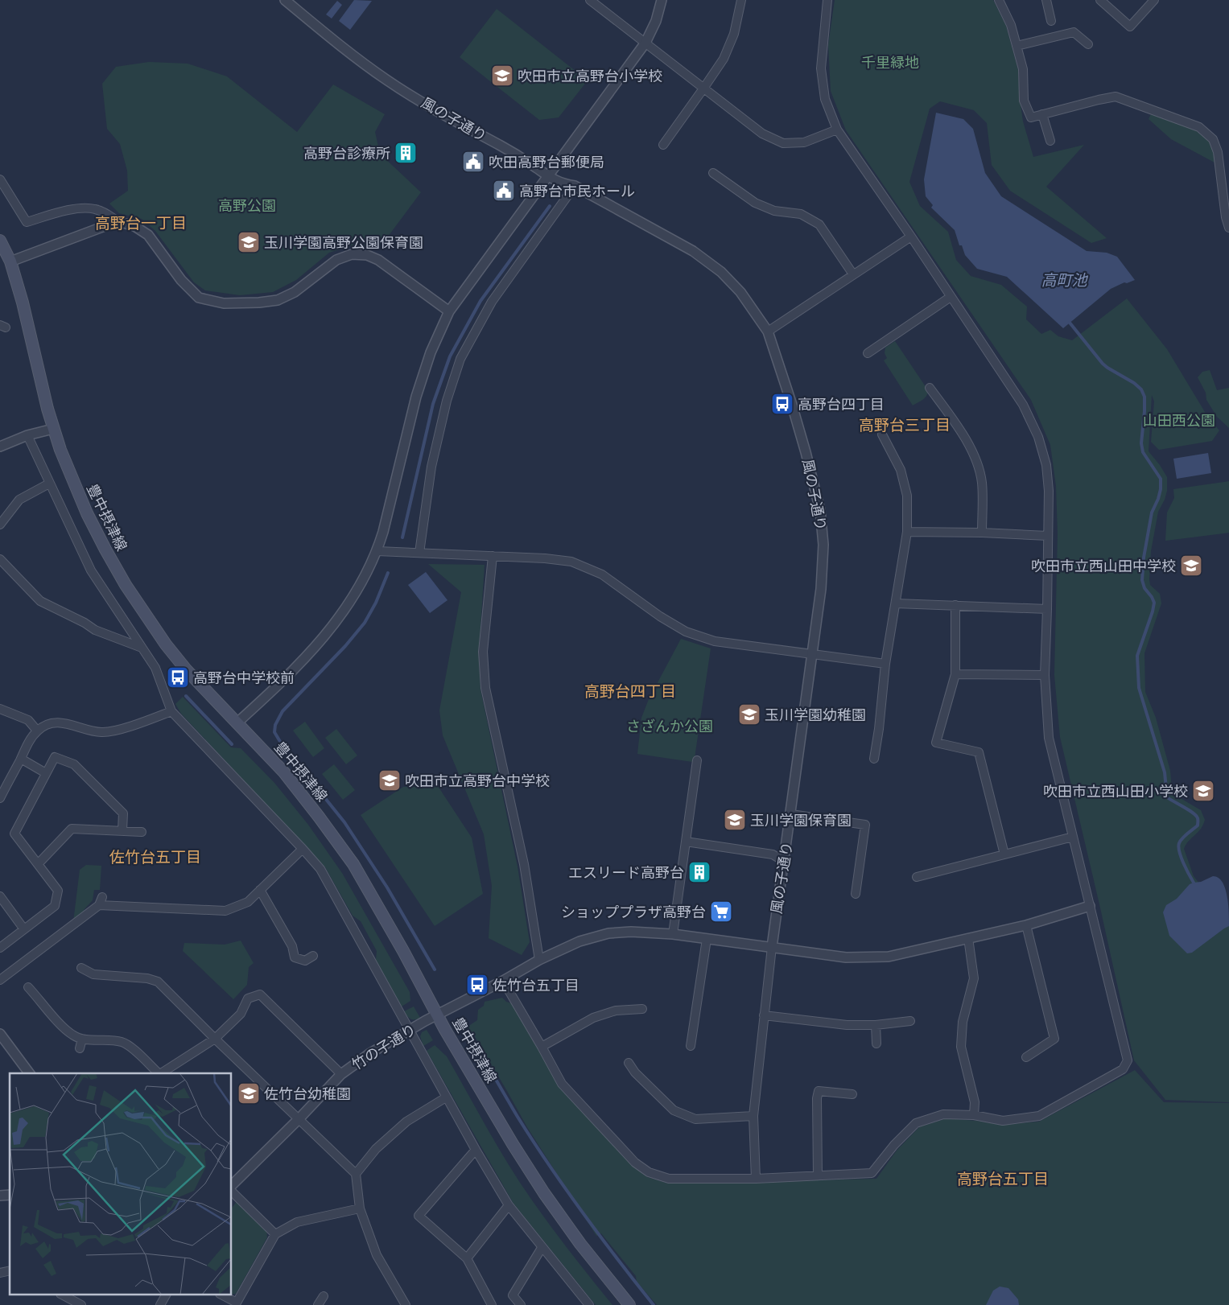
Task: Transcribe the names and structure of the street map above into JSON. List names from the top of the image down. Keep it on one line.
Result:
{"streets":{"main road":["豊中摂津線"],"street":["風の子通り","竹の子通り"]},"crossings":[["豊中摂津線","竹の子通り"]],"districts":["高野台一丁目","高野台三丁目","高野台四丁目","佐竹台五丁目","高野台五丁目"],"water":["高町池"],"parks":["千里緑地","高野公園","山田西公園","さざんか公園"],"places":{"school or university":["吹田市立高野台小学校","玉川学園高野公園保育園","吹田市立西山田中学校","玉川学園幼稚園","吹田市立高野台中学校","吹田市立西山田小学校","玉川学園保育園","佐竹台幼稚園"],"building":["高野台診療所","エスリード高野台"],"public building":["吹田高野台郵便局","高野台市民ホール"],"bus stop":["高野台四丁目","高野台中学校前","佐竹台五丁目"],"supermarket":["ショッププラザ高野台"]}}
